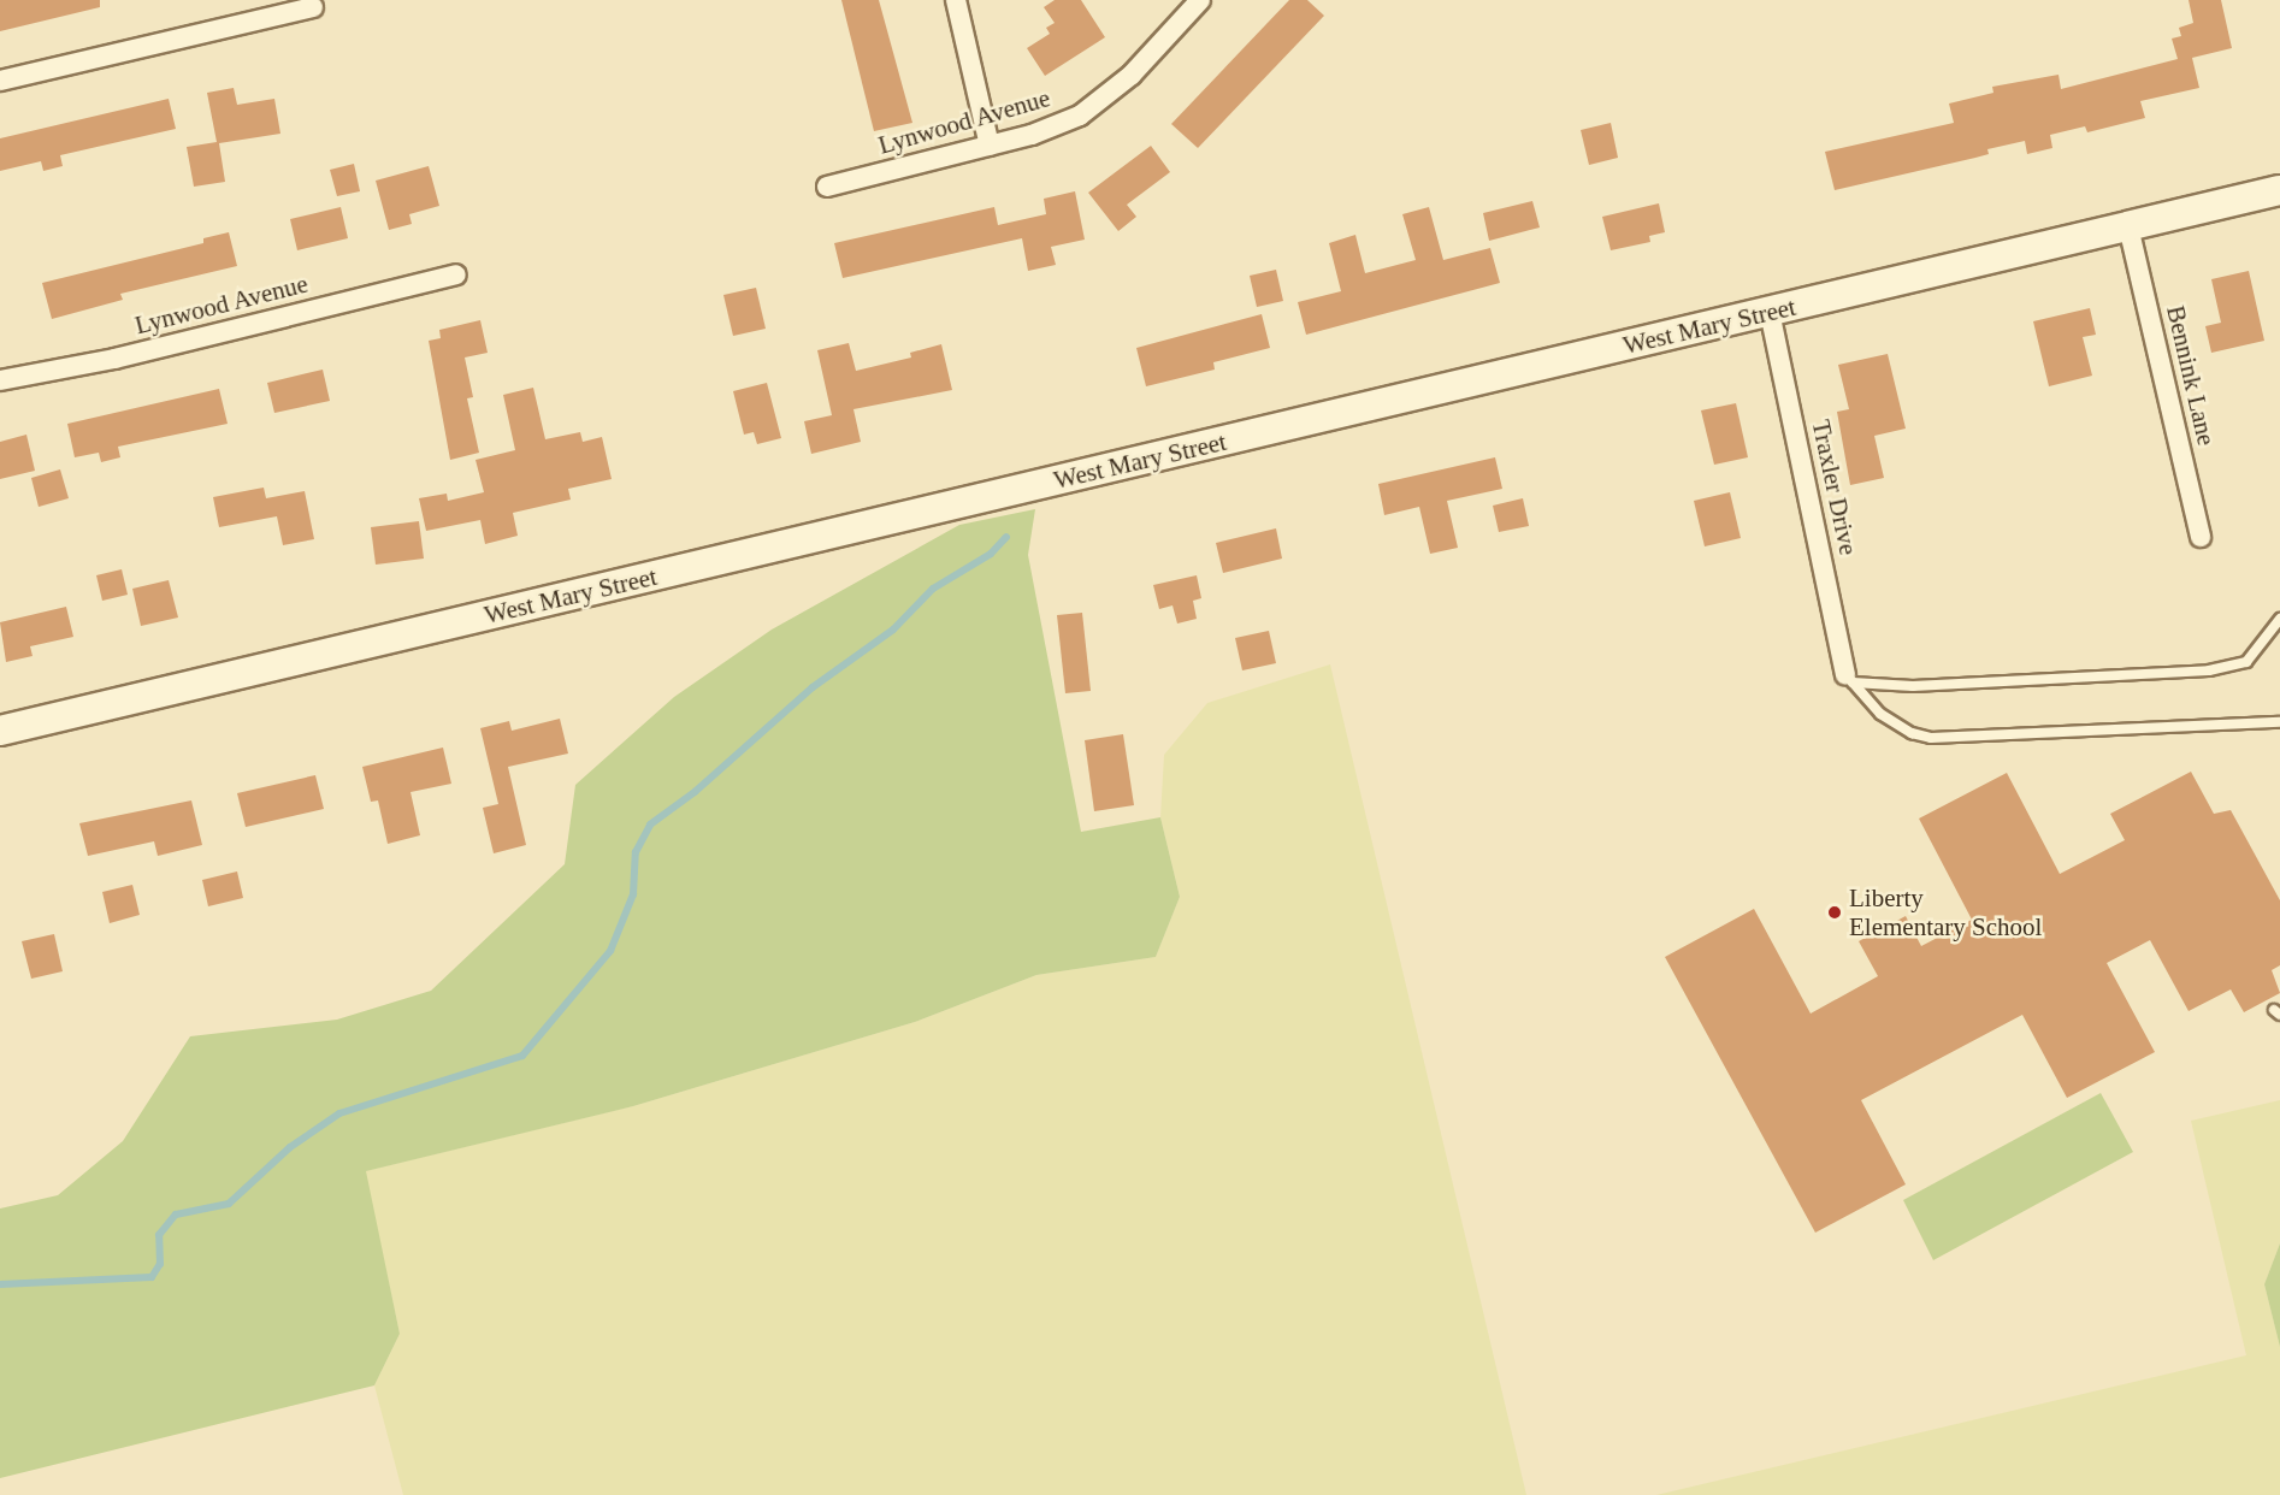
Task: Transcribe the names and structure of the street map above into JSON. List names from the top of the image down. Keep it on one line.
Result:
{"streets":{"main road":["West Mary Street"],"street":["Lynwood Avenue","Bennink Lane","Traxler Drive"]},"crossings":[["West Mary Street","Bennink Lane"],["West Mary Street","Traxler Drive"]],"places":["Liberty Elementary School"]}
